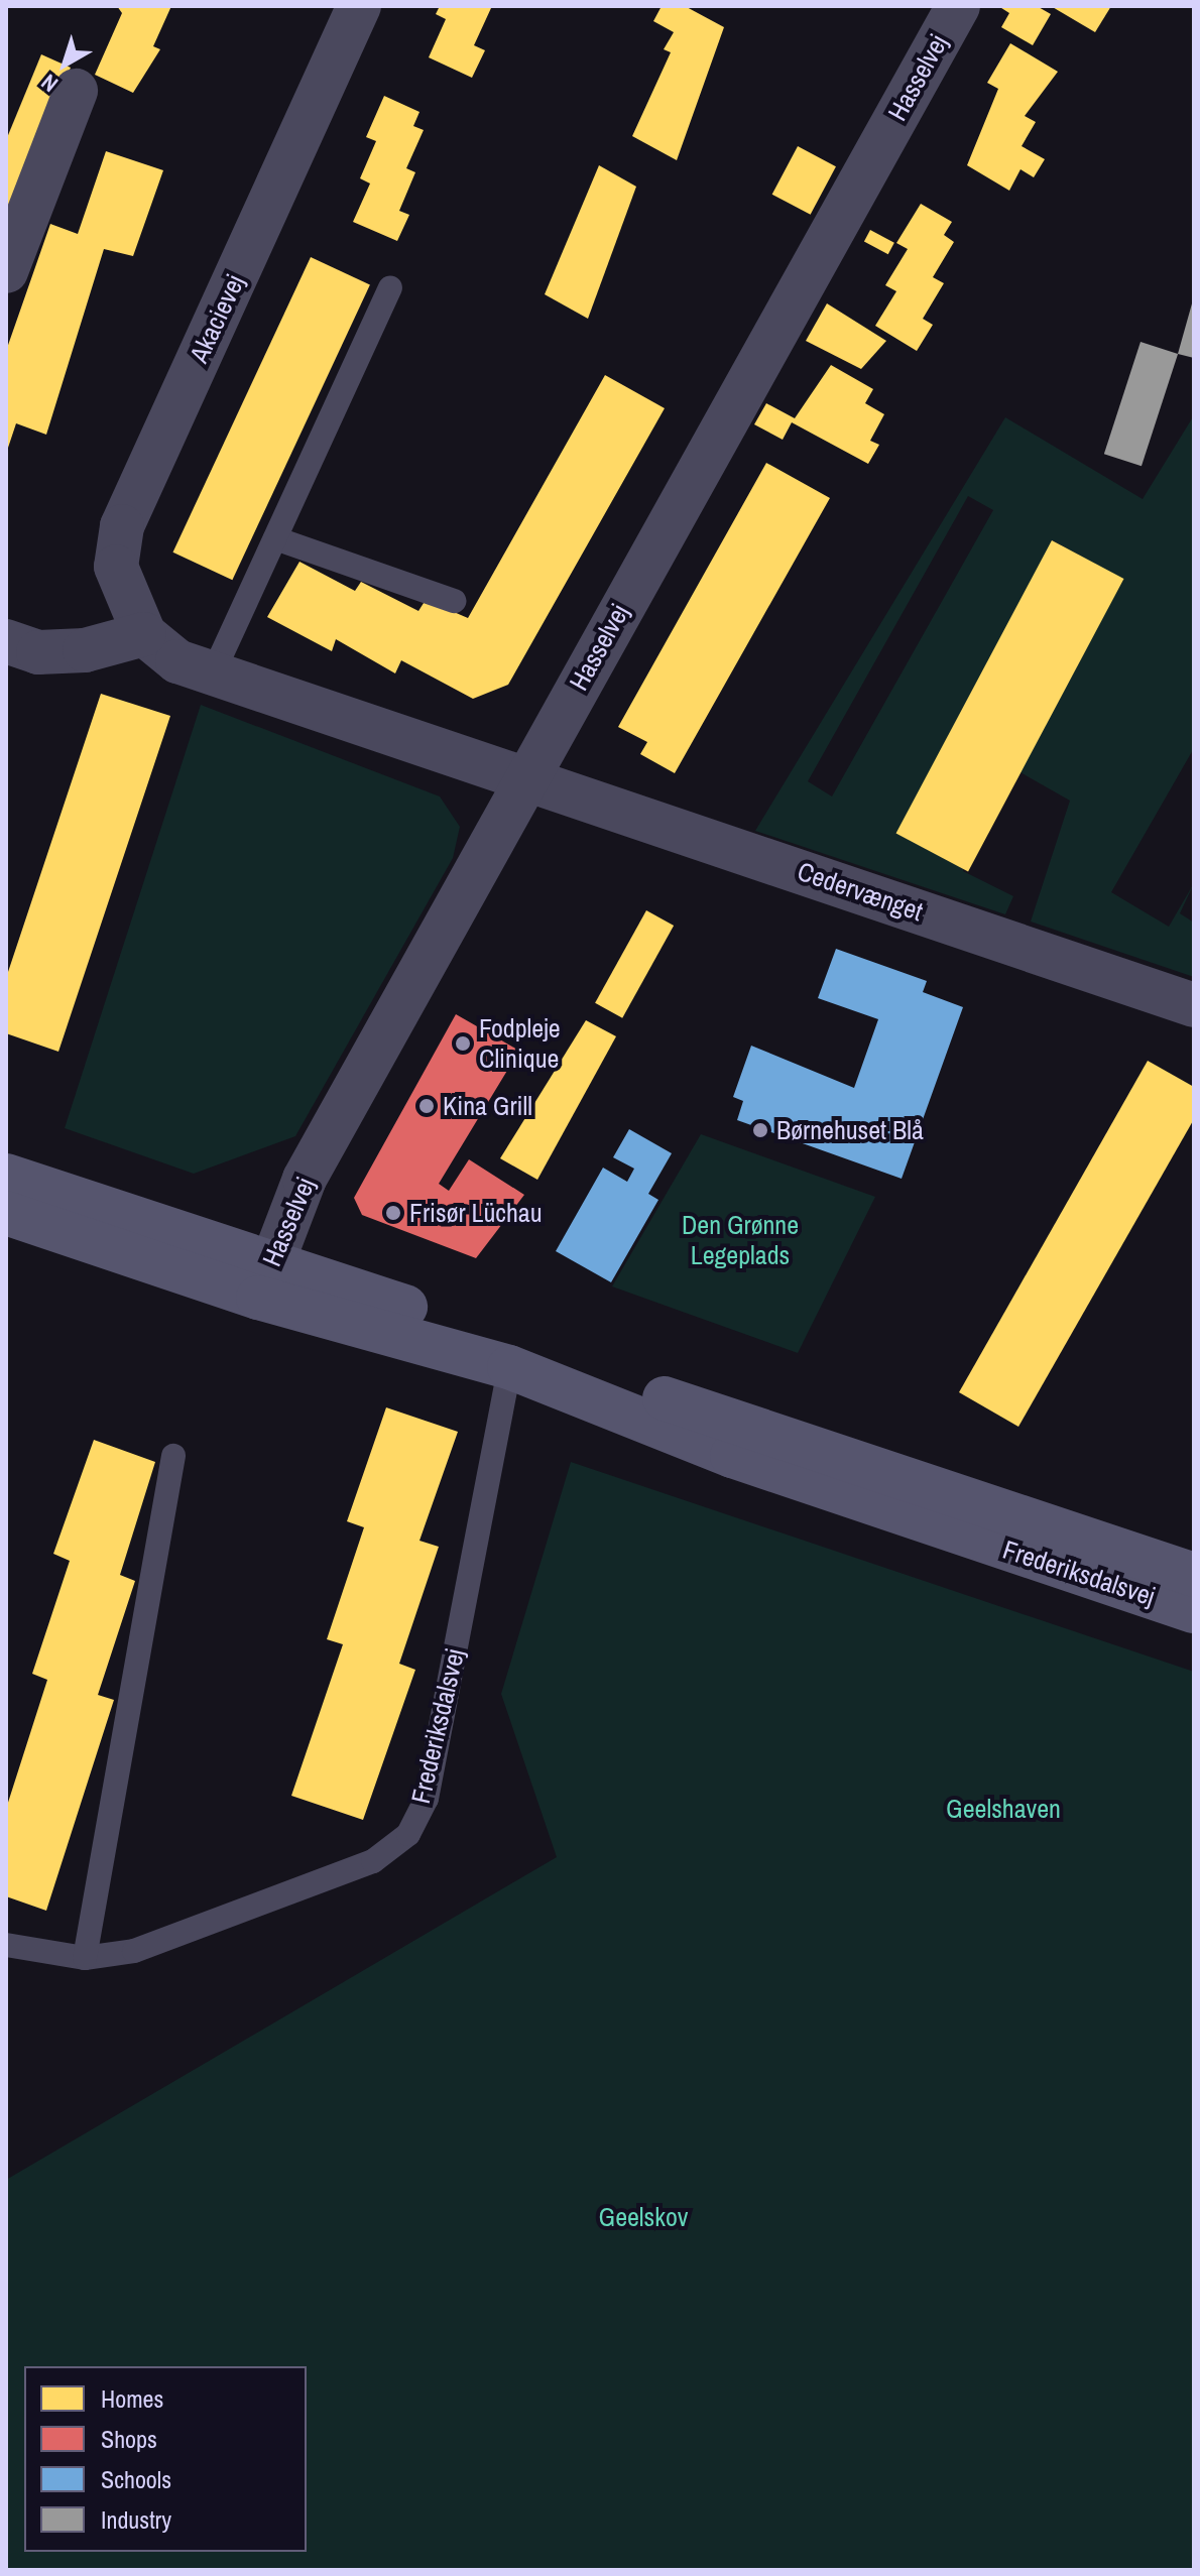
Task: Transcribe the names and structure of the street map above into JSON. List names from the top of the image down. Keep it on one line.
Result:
{"streets":{"street":["Hasselvej","Akacievej","Cedervænget","Frederiksdalsvej"]},"crossings":[["Hasselvej","Akacievej"],["Hasselvej","Cedervænget"],["Hasselvej","Frederiksdalsvej"],["Akacievej","Cedervænget"]],"parks":["Den Grønne Legeplads","Geelshaven","Geelskov"],"places":["Fodpleje Clinique","Kina Grill","Børnehuset Blå","Frisør Lüchau"],"legend":["Homes","Shops","Schools","Industry"],"north":"bottom left"}
